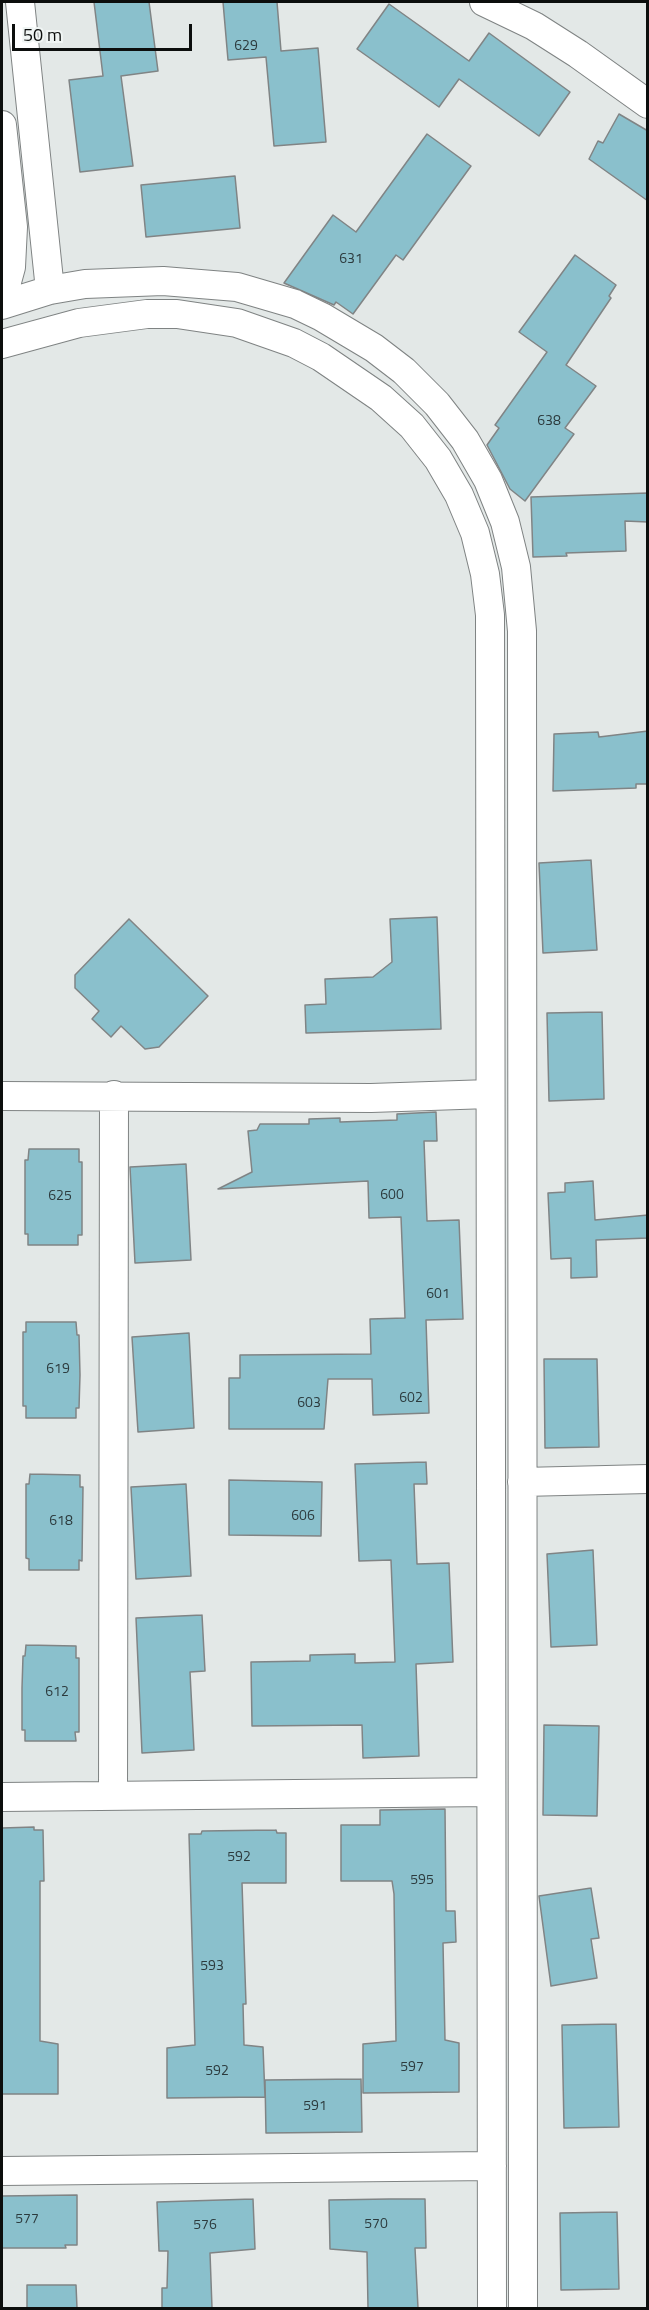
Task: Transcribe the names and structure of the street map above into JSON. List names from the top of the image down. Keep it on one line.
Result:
{"house_numbers":["629","631","638","600","625","601","619","602","603","606","618","612","592","595","593","597","592","591","577","570","576"],"scale_bar":"50 m"}
